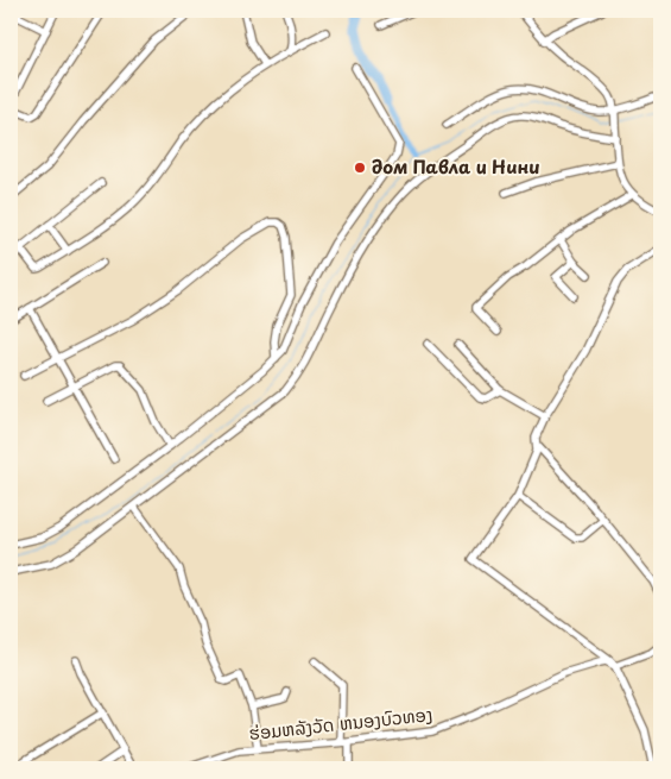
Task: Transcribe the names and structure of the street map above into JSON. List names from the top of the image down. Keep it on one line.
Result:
{"streets":{"street":["ຮ່ອມຫລັງວັດ ຫນອງບົວທອງ"]},"places":["дом Павла и Нини"]}
